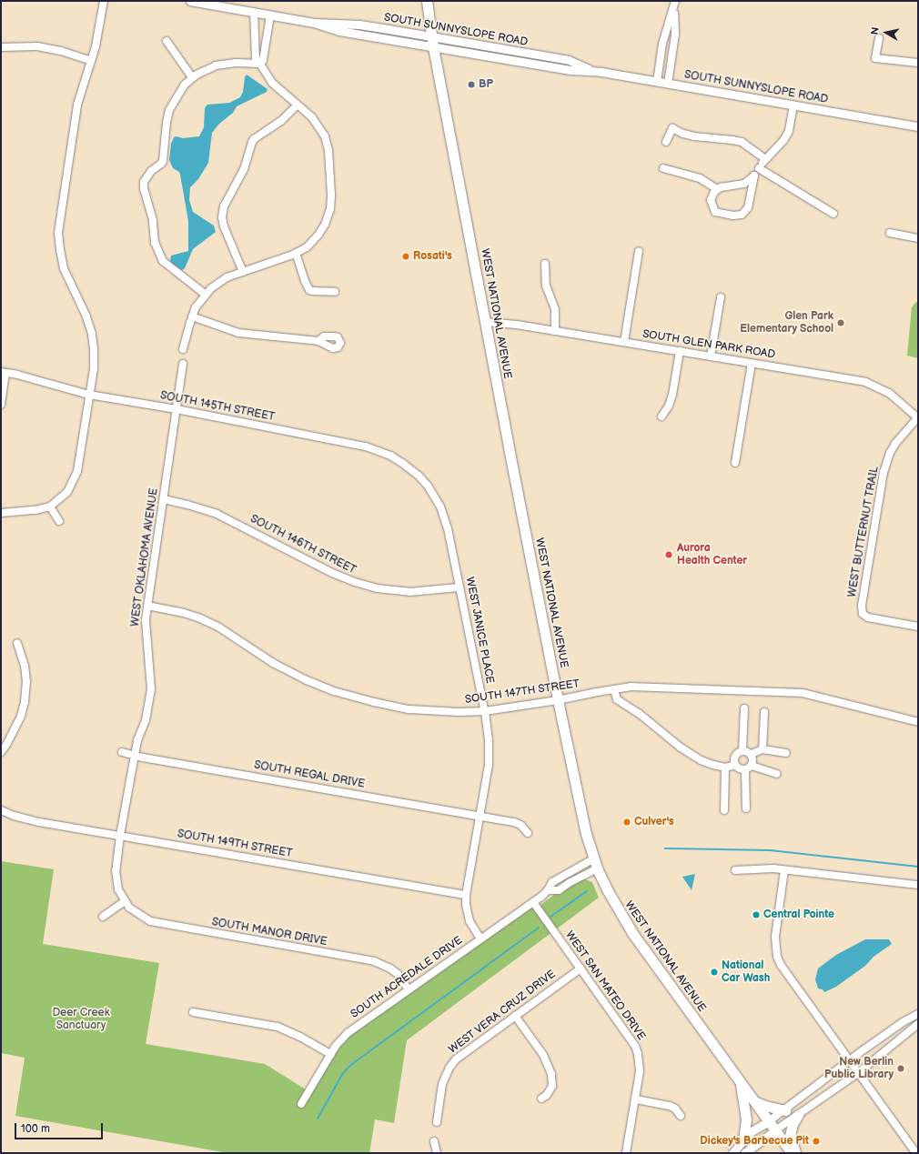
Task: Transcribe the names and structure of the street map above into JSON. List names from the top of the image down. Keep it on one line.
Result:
{"streets":{"main road":["WEST NATIONAL AVENUE"],"street":["SOUTH SUNNYSLOPE ROAD","SOUTH GLEN PARK ROAD","SOUTH 145TH STREET","WEST BUTTERNUT TRAIL","SOUTH 146TH STREET","WEST OKLAHOMA AVENUE","WEST JANICE PLACE","SOUTH 147TH STREET","SOUTH REGAL DRIVE","SOUTH 149TH STREET","SOUTH MANOR DRIVE","SOUTH ACREDALE DRIVE","WEST SAN MATEO DRIVE","WEST VERA CRUZ DRIVE"]},"crossings":[["SOUTH SUNNYSLOPE ROAD","WEST NATIONAL AVENUE"],["WEST NATIONAL AVENUE","SOUTH GLEN PARK ROAD"],["WEST NATIONAL AVENUE","SOUTH 147TH STREET"],["WEST NATIONAL AVENUE","SOUTH ACREDALE DRIVE"],["SOUTH GLEN PARK ROAD","WEST BUTTERNUT TRAIL"],["SOUTH 145TH STREET","WEST OKLAHOMA AVENUE"],["SOUTH 145TH STREET","WEST JANICE PLACE"],["SOUTH 146TH STREET","WEST OKLAHOMA AVENUE"],["SOUTH 146TH STREET","WEST JANICE PLACE"],["WEST OKLAHOMA AVENUE","SOUTH 147TH STREET"],["WEST OKLAHOMA AVENUE","SOUTH REGAL DRIVE"],["WEST OKLAHOMA AVENUE","SOUTH 149TH STREET"],["WEST OKLAHOMA AVENUE","SOUTH MANOR DRIVE"],["WEST JANICE PLACE","SOUTH 147TH STREET"],["WEST JANICE PLACE","SOUTH REGAL DRIVE"],["WEST JANICE PLACE","SOUTH 149TH STREET"],["WEST JANICE PLACE","SOUTH ACREDALE DRIVE"],["SOUTH MANOR DRIVE","SOUTH ACREDALE DRIVE"],["SOUTH ACREDALE DRIVE","WEST SAN MATEO DRIVE"],["WEST SAN MATEO DRIVE","WEST VERA CRUZ DRIVE"]],"parks":["Deer Creek Sanctuary"],"places":["BP","Rosati's","Glen Park Elementary School","Aurora Health Center","Culver's","Central Pointe","National Car Wash","New Berlin Public Library","Dickey's Barbecue Pit"],"scale_bar":"100 m","north":"left"}
